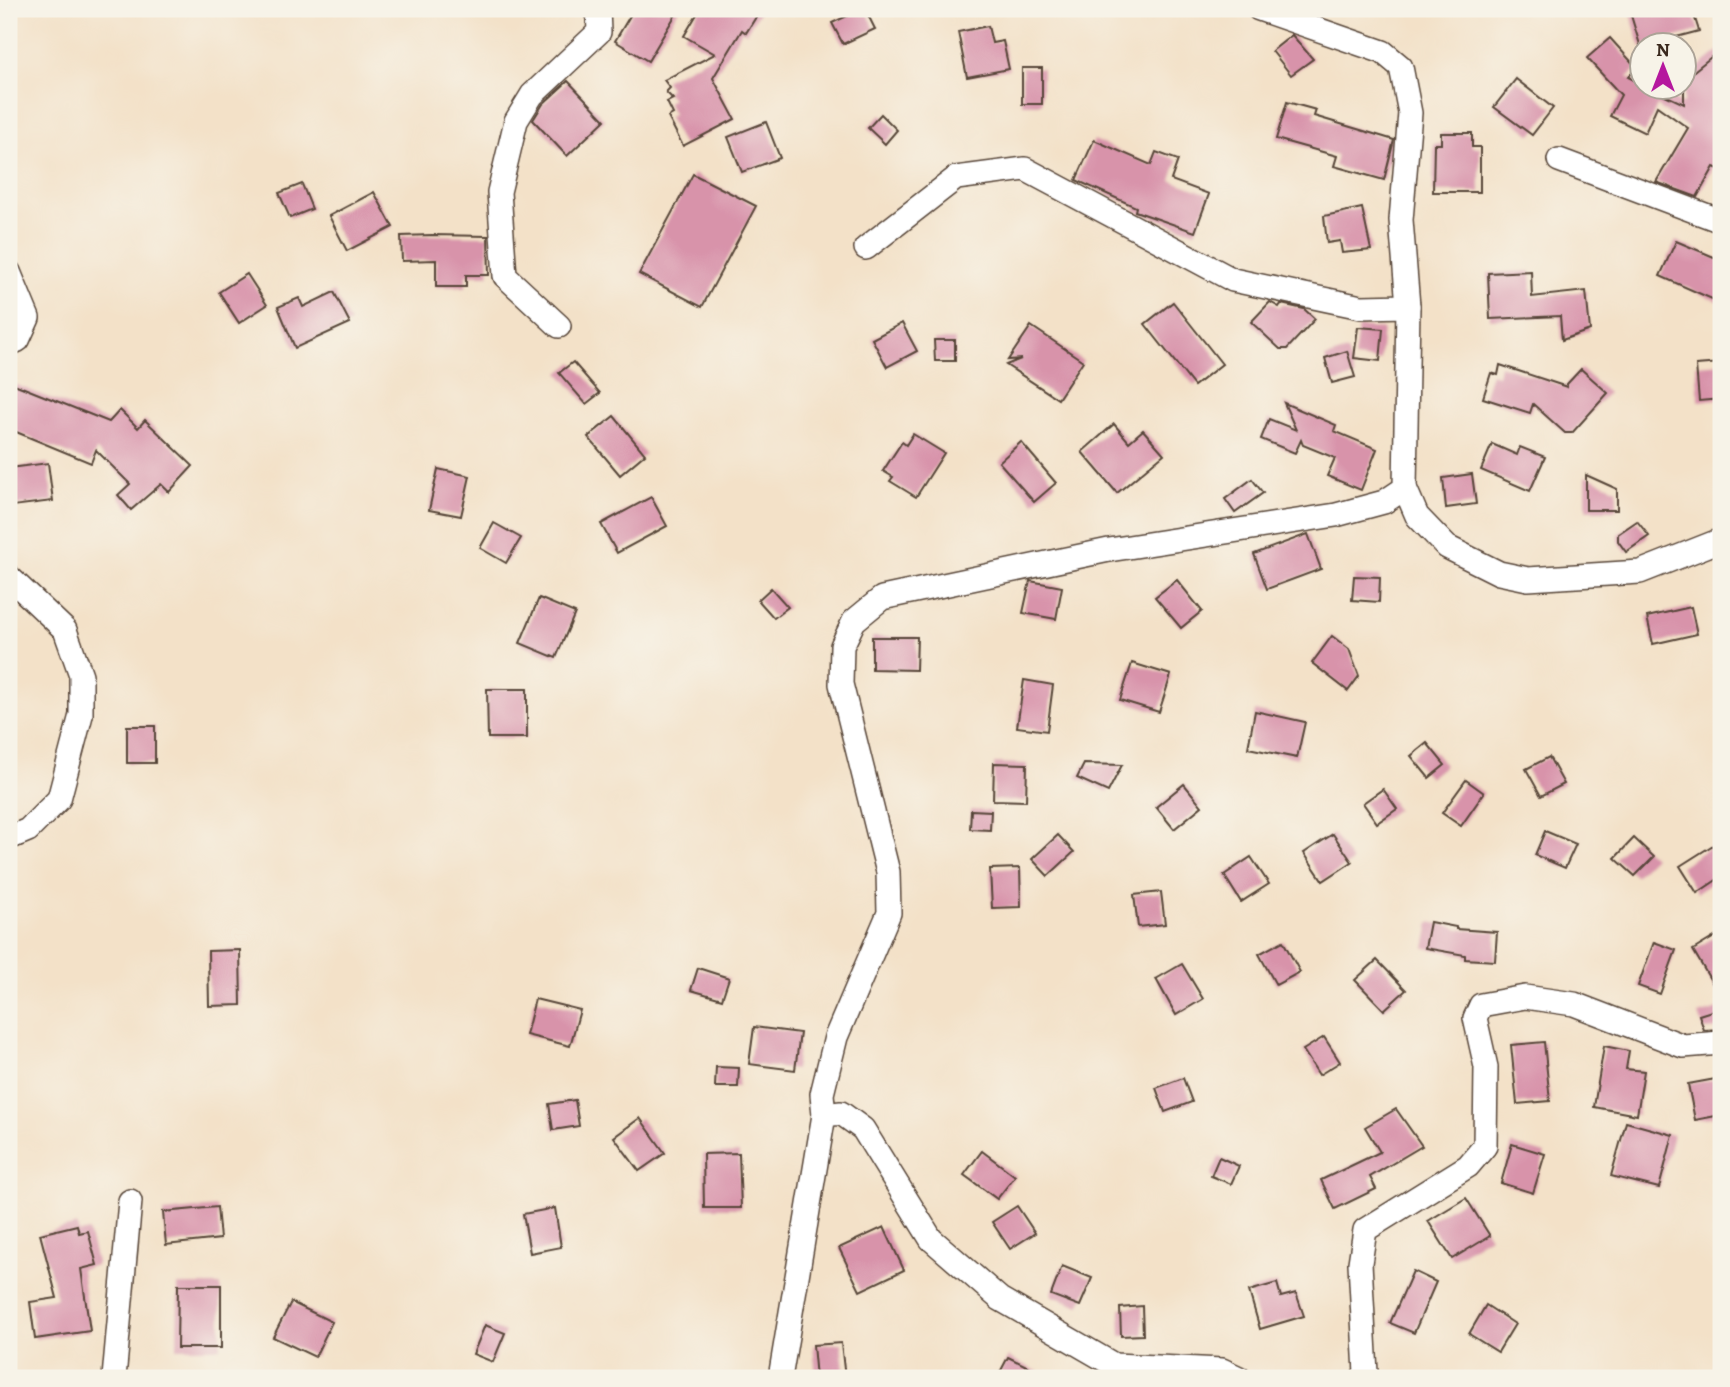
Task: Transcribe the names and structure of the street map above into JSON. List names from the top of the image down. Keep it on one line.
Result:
{"north":"top"}
